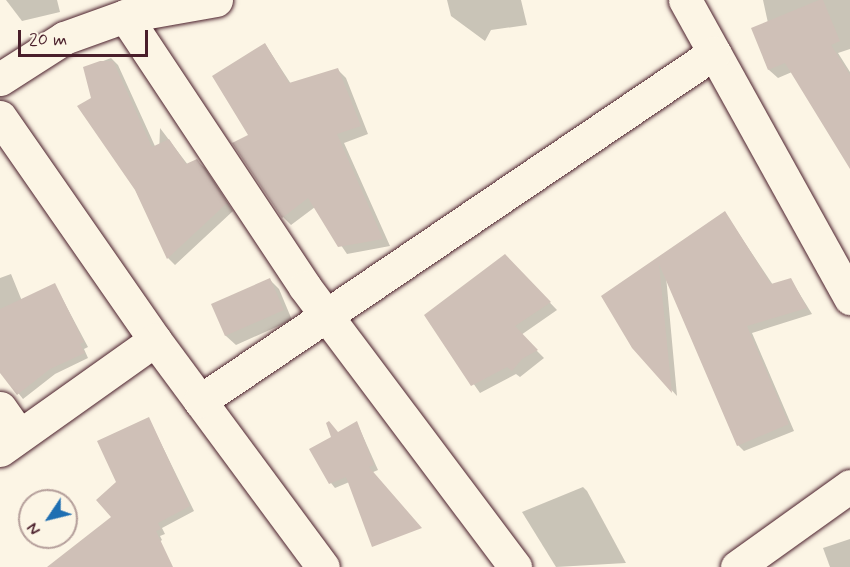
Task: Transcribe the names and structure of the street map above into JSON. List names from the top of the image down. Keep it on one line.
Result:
{"scale_bar":"20 m","north":"bottom left"}
